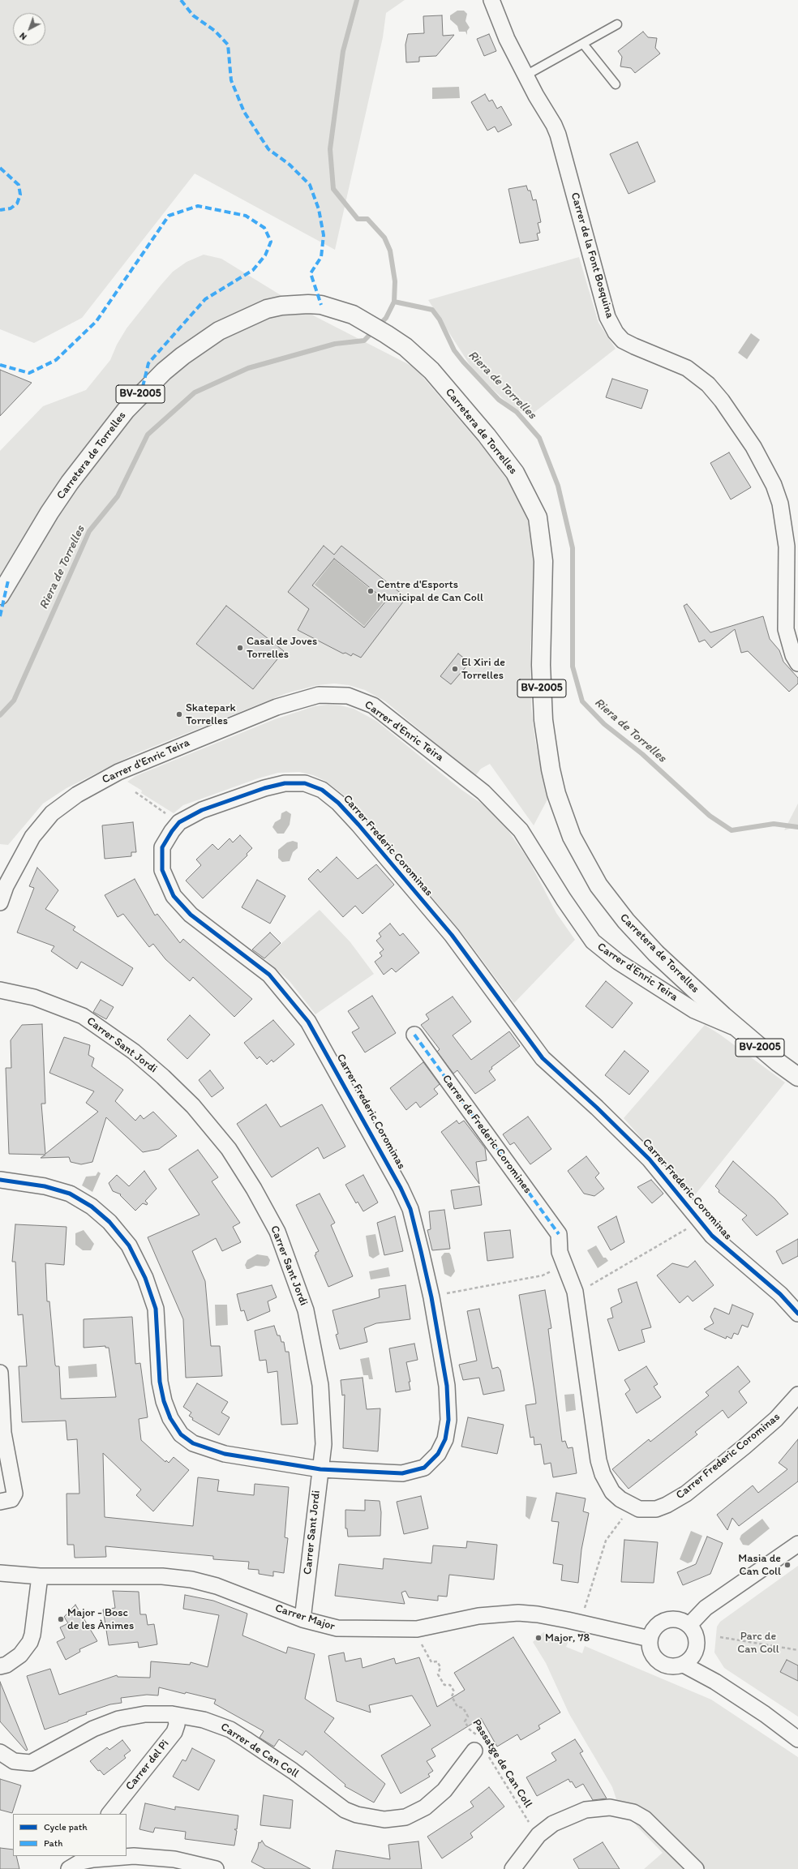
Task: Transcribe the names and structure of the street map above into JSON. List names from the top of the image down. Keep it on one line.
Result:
{"streets":{"main road":["BV-2005","Carretera de Torrelles"],"street":["Carrer de la Font Bosquina","Carrer d'Enric Teira","Carrer Frederic Corominas","Carrer Sant Jordi","Carrer de Frederic Coromines","Carrer Major","Carrer de Can Coll","Carrer del Pi"],"path":["Passatge de Can Coll"]},"crossings":[["Carretera de Torrelles","Carrer d'Enric Teira"],["Carrer Frederic Corominas","Carrer Sant Jordi"],["Carrer Frederic Corominas","Carrer de Frederic Coromines"],["Carrer Sant Jordi","Carrer Major"],["Carrer Major","Passatge de Can Coll"],["Carrer de Can Coll","Passatge de Can Coll"],["Carrer de Can Coll","Carrer del Pi"]],"water":["Riera de Torrelles"],"parks":["Parc de Can Coll"],"places":["Centre d'Esports Municipal de Can Coll","Casal de Joves Torrelles","El Xiri de Torrelles","Skatepark Torrelles","Masia de Can Coll","Major - Bosc de les Ànimes","Major, 78"],"legend":["Cycle path","Path"],"north":"bottom left"}
